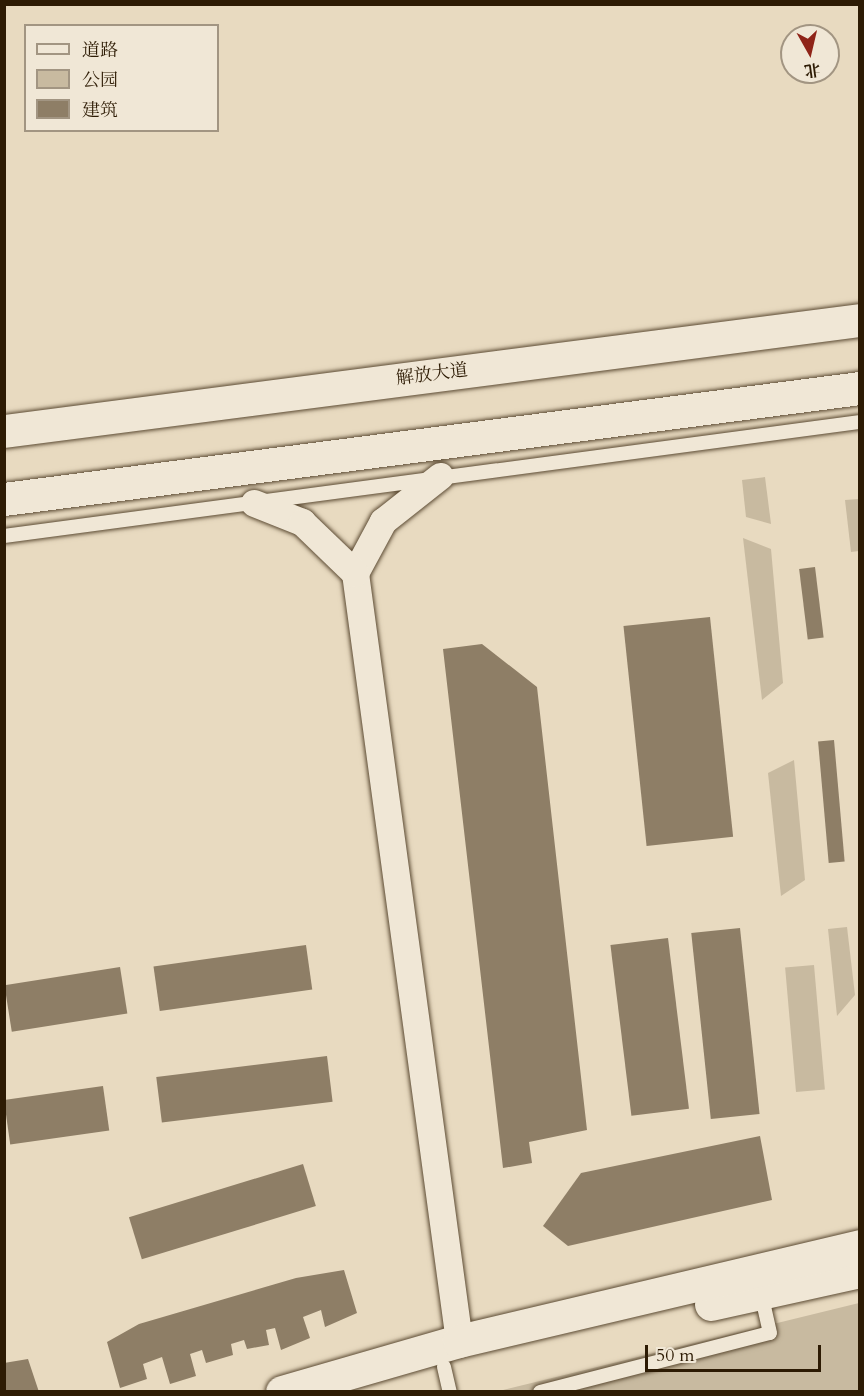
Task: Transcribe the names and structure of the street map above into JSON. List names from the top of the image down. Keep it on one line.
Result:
{"streets":{"main road":["解放大道"]},"legend":["道路","公园","建筑"],"scale_bar":"50 m","north":"bottom"}
